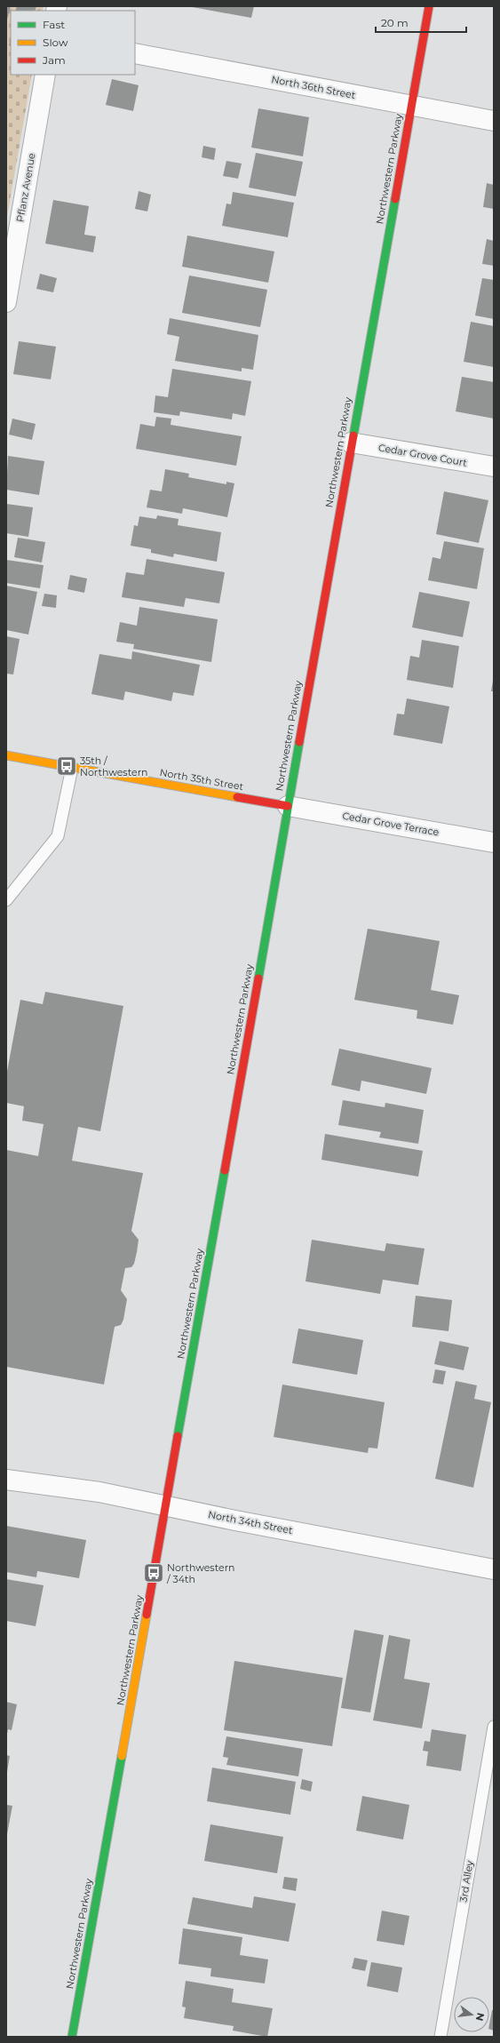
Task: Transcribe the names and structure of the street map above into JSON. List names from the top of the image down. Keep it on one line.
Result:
{"streets":{"street":["North 36th Street","Northwestern Parkway","Pflanz Avenue","Cedar Grove Court","North 35th Street","Cedar Grove Terrace","North 34th Street"],"lane":["3rd Alley"]},"crossings":[["North 36th Street","Northwestern Parkway"],["Northwestern Parkway","Cedar Grove Court"],["Northwestern Parkway","North 35th Street"],["Northwestern Parkway","Cedar Grove Terrace"],["Northwestern Parkway","North 34th Street"],["North 35th Street","Cedar Grove Terrace"]],"places":{"bus stop":["35th / Northwestern","Northwestern / 34th"]},"legend":["Fast","Slow","Jam"],"scale_bar":"20 m","north":"right"}
